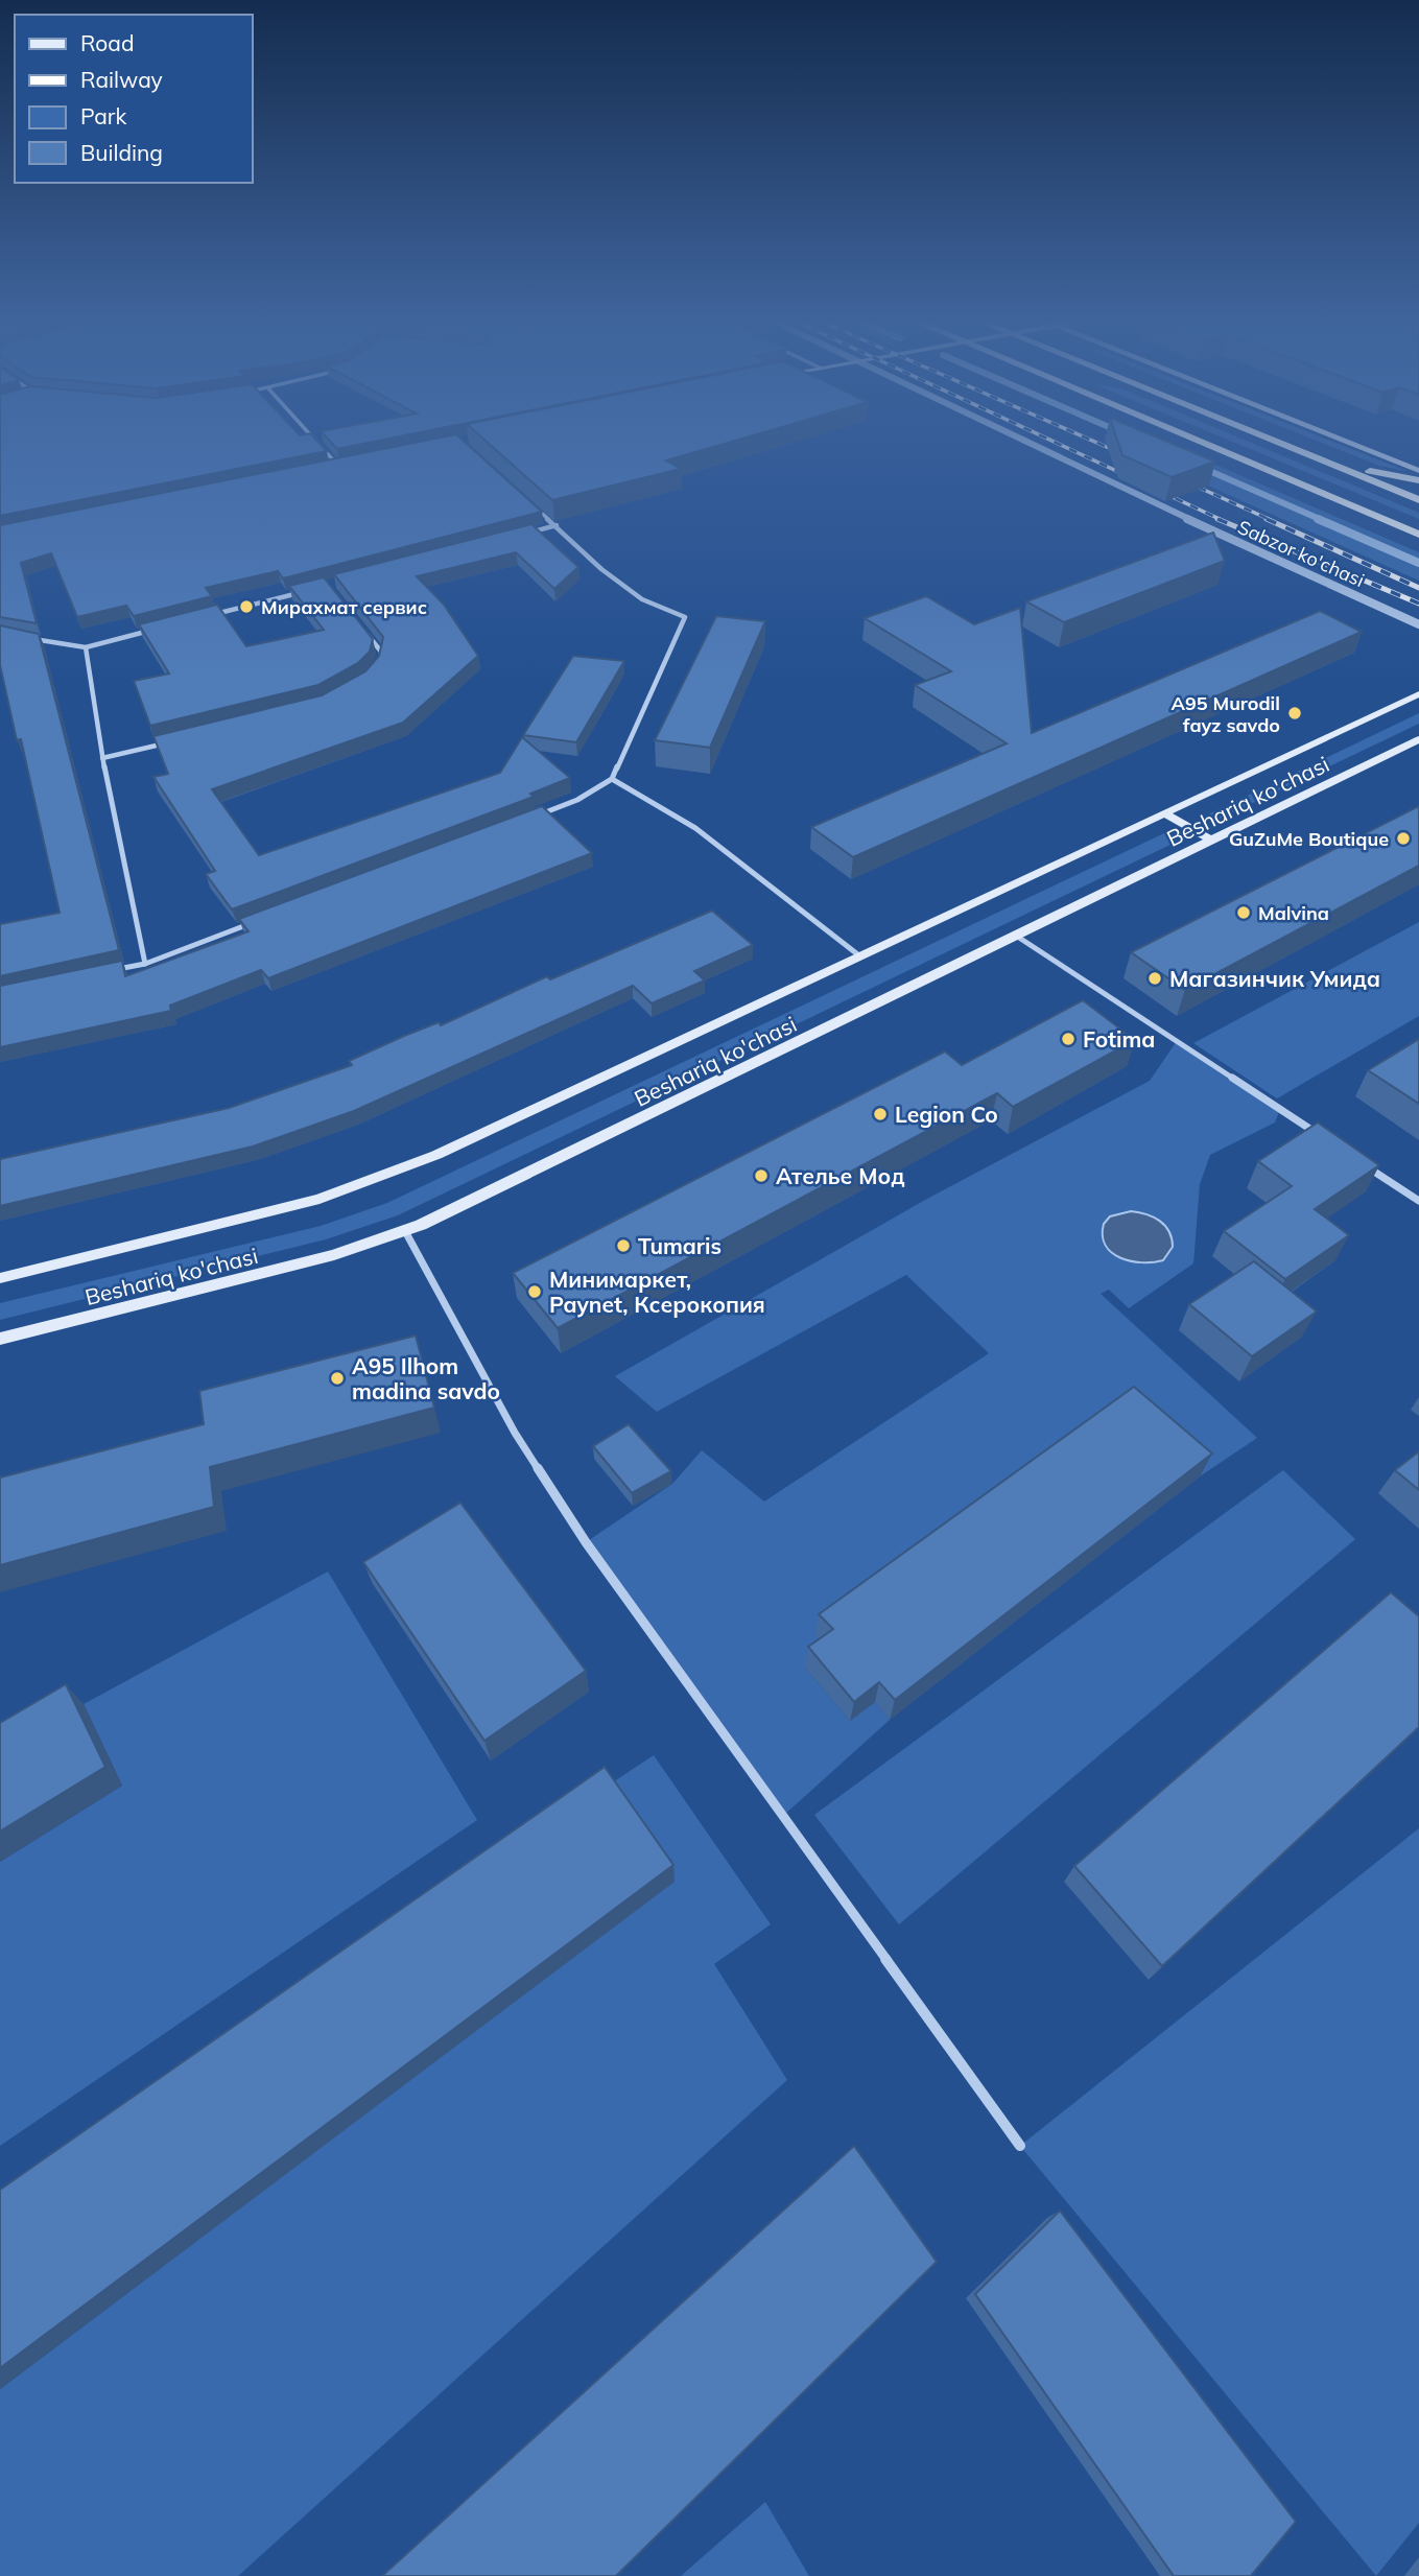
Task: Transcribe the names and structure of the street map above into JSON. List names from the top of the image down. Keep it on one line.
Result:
{"streets":{"main road":["Beshariq ko'chasi"],"street":["Sabzor ko'chasi"]},"places":["Мирахмат сервис","A95 Murodil fayz savdo","GuZuMe Boutique","Malvina","Магазинчик Умида","Fotima","Legion Co","Ателье Мод","Tumaris","Минимаркет, Paynet, Ксерокопия","A95 Ilhom madina savdo"],"legend":["Road","Railway","Park","Building"]}
